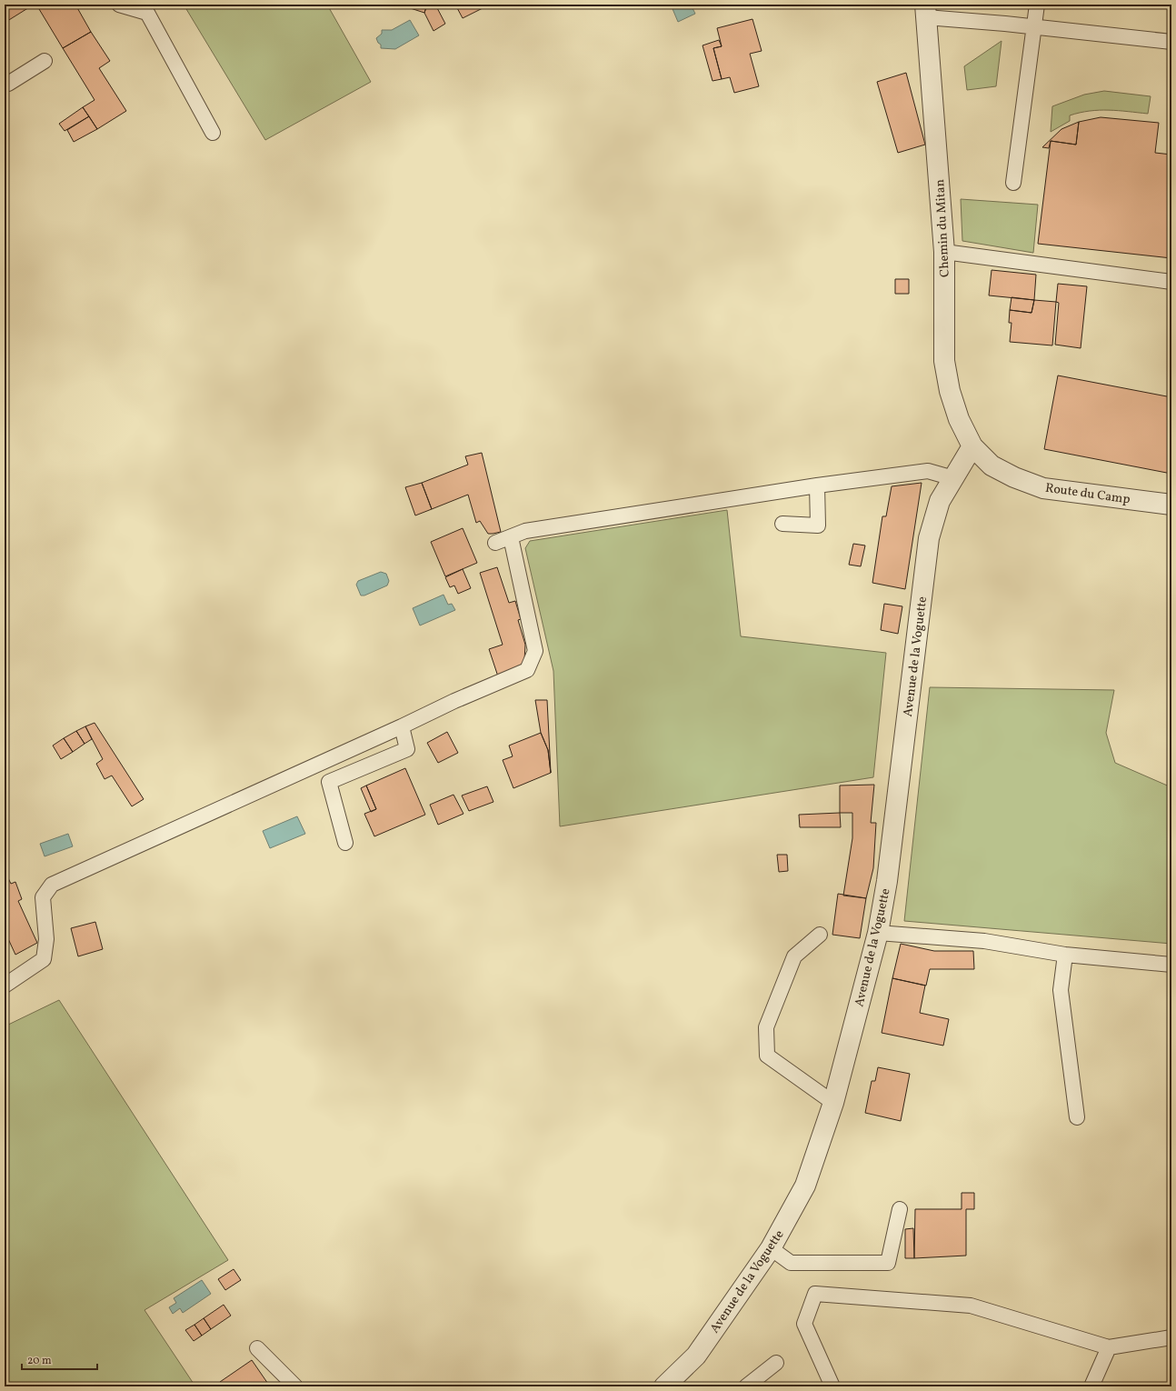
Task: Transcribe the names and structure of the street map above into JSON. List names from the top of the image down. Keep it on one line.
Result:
{"streets":{"street":["Chemin du Mitan","Route du Camp","Avenue de la Voguette"]},"crossings":[["Chemin du Mitan","Route du Camp"],["Chemin du Mitan","Avenue de la Voguette"],["Route du Camp","Avenue de la Voguette"]],"scale_bar":"20 m"}
